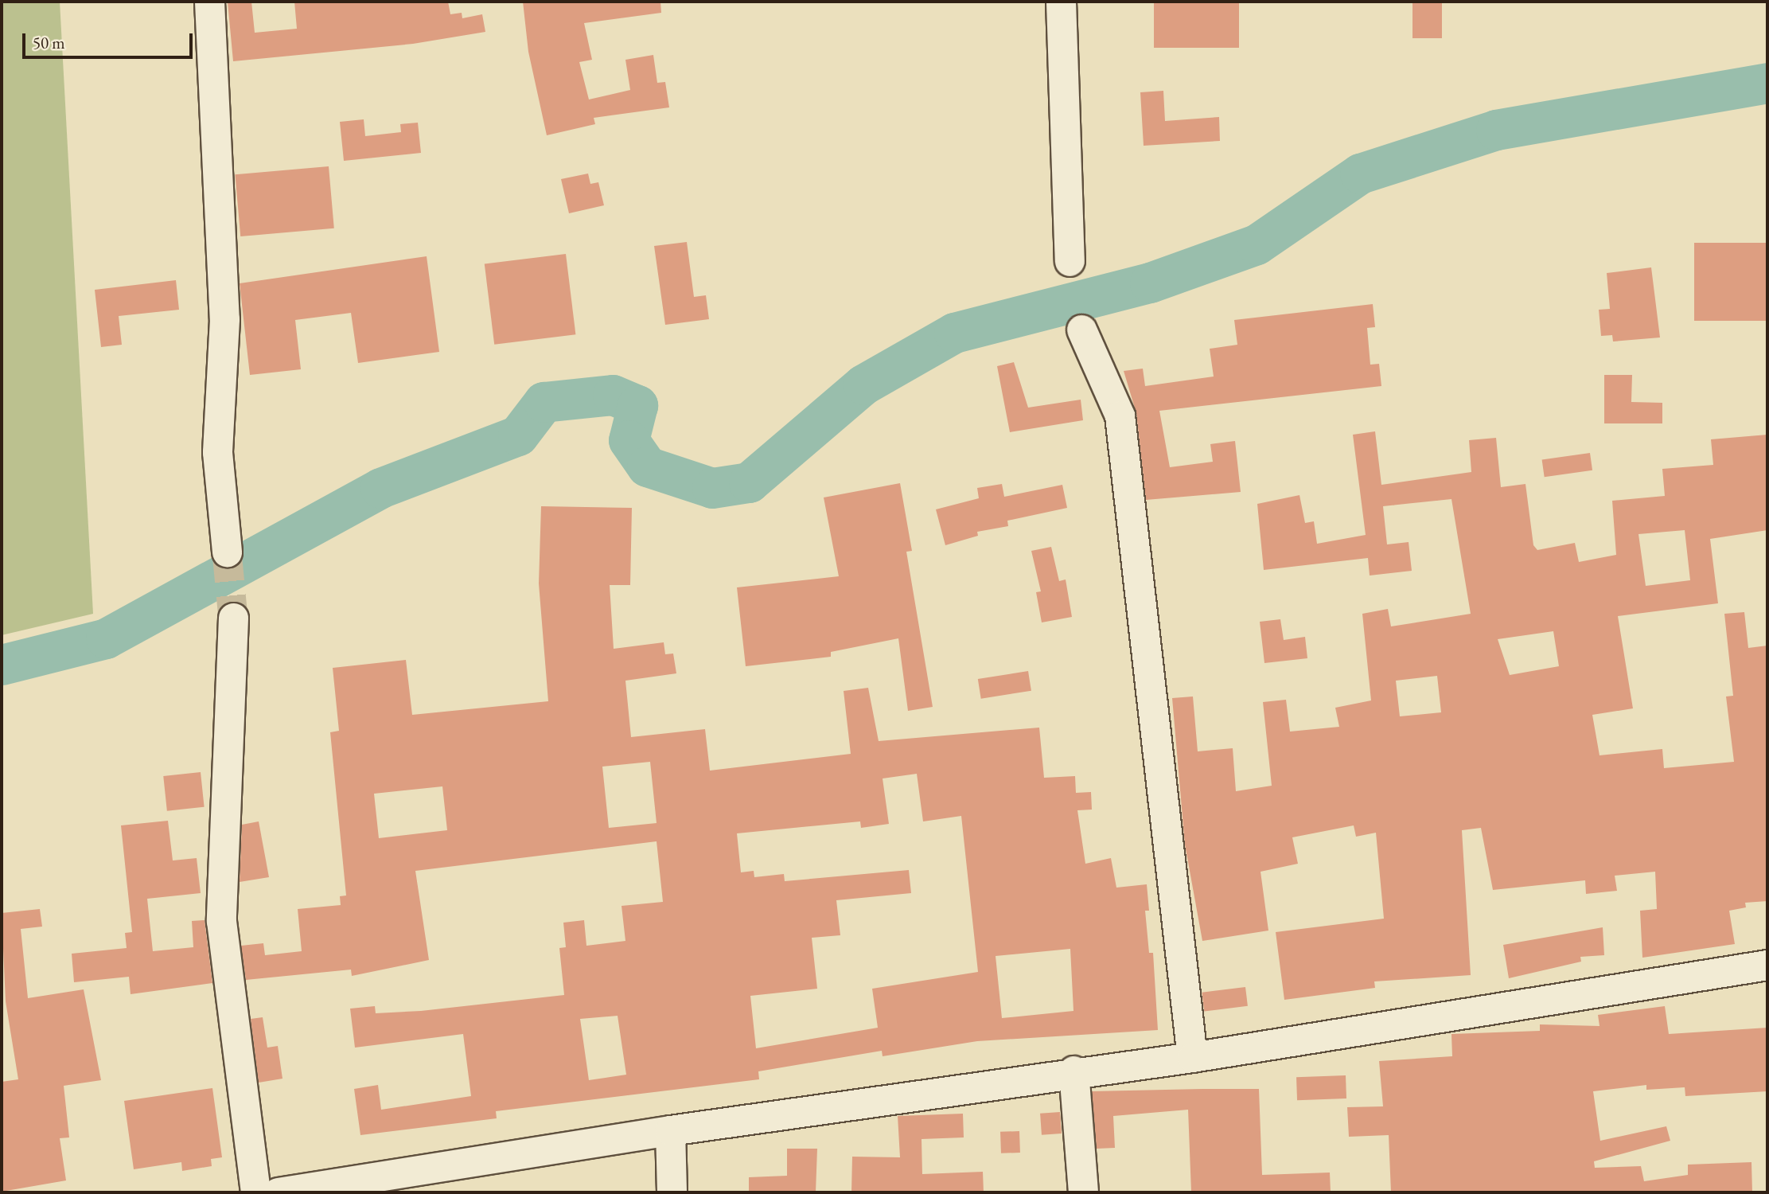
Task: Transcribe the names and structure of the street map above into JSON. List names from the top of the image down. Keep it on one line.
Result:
{"scale_bar":"50 m"}
